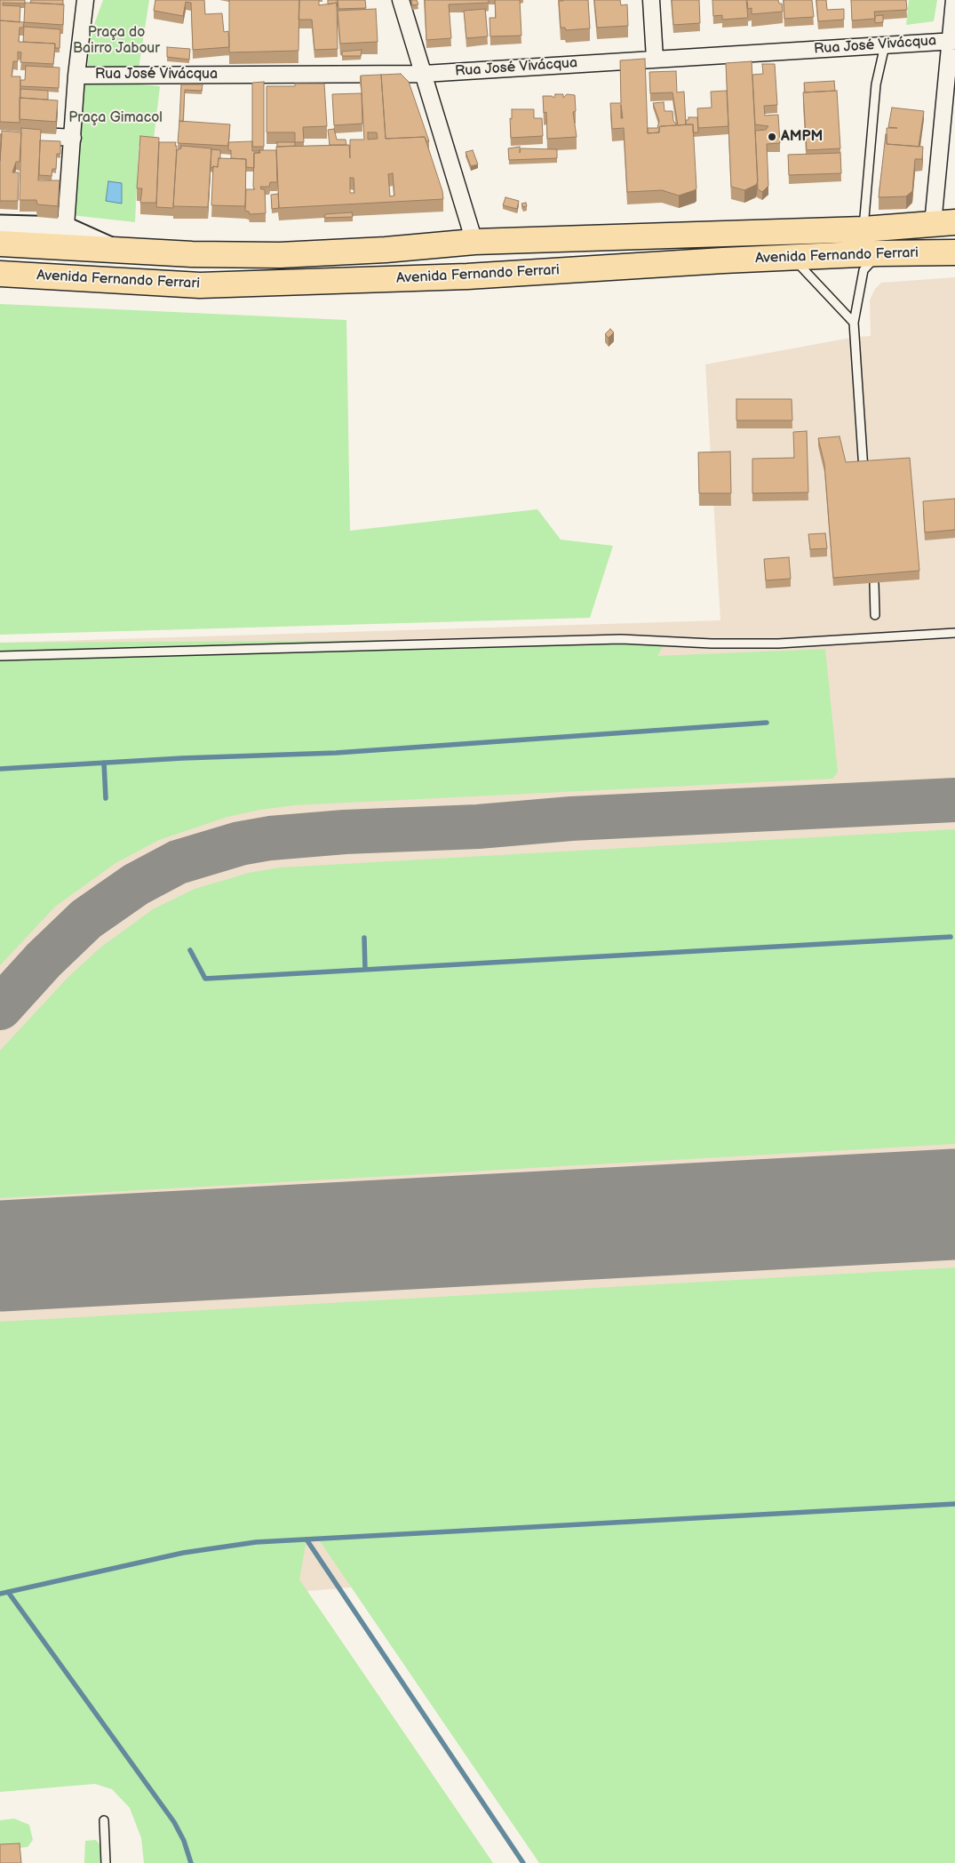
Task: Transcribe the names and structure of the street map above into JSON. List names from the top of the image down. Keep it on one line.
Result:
{"streets":{"main road":["Avenida Fernando Ferrari"],"street":["Rua José Vivácqua"]},"parks":["Praça do Bairro Jabour","Praça Gimacol"],"places":["AMPM"]}
